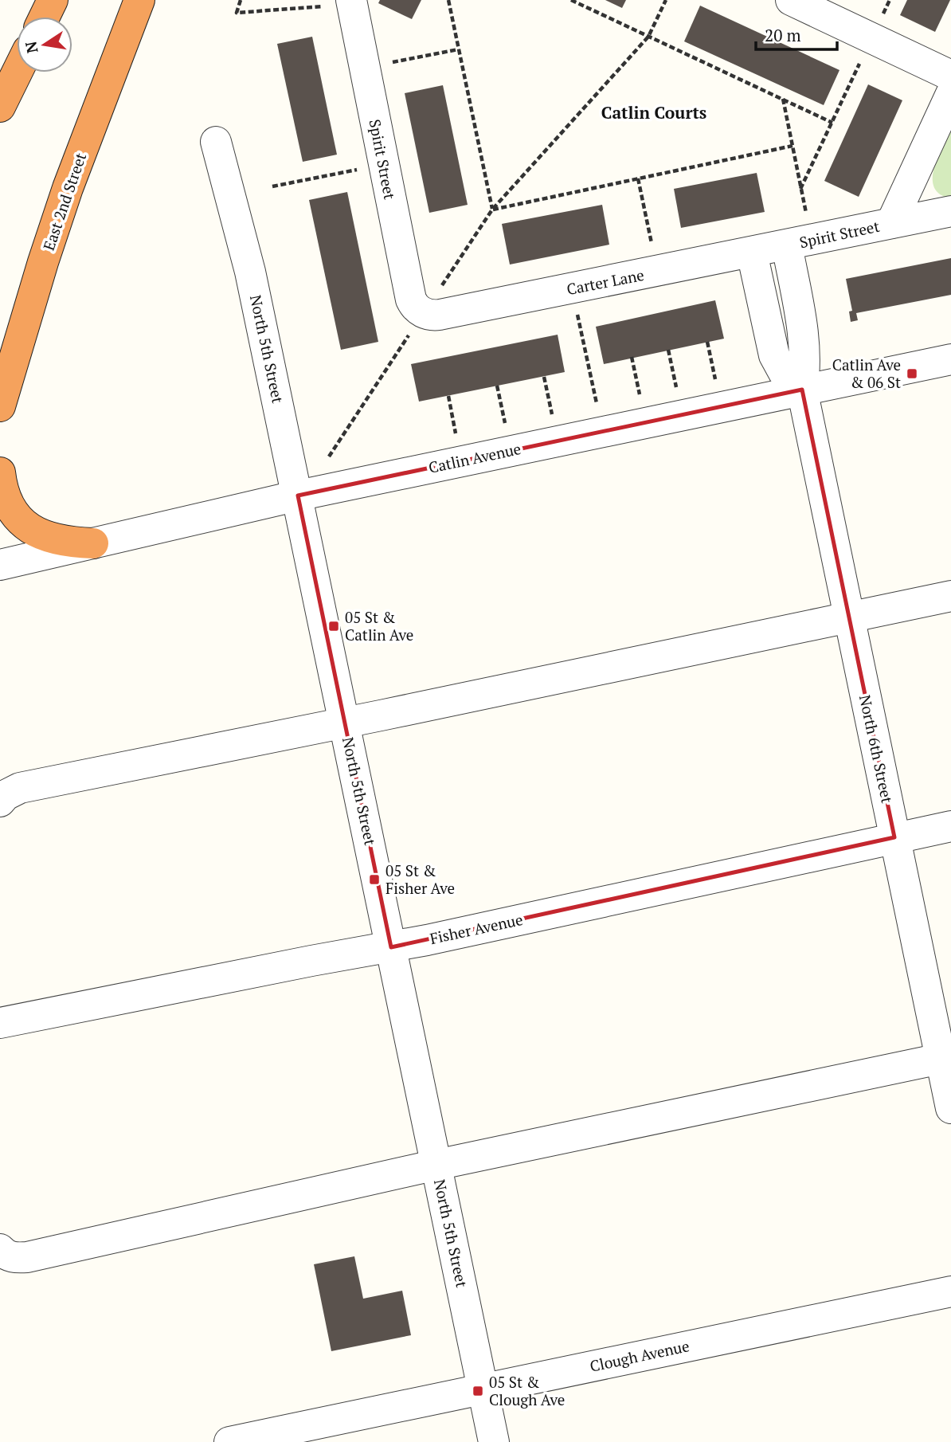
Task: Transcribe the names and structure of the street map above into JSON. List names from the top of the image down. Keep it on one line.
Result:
{"streets":{"highway":["East 2nd Street"],"street":["Spirit Street","Carter Lane","North 5th Street","Catlin Avenue","North 6th Street","Fisher Avenue","Clough Avenue"]},"crossings":[["Spirit Street","Carter Lane"],["Spirit Street","North 6th Street"],["Carter Lane","North 6th Street"],["North 5th Street","Catlin Avenue"],["North 5th Street","Fisher Avenue"],["North 5th Street","Clough Avenue"],["Catlin Avenue","North 6th Street"],["North 6th Street","Fisher Avenue"]],"districts":["Catlin Courts"],"places":{"transit":["Catlin Ave & 06 St","05 St & Catlin Ave","05 St & Fisher Ave","05 St & Clough Ave"]},"scale_bar":"20 m","north":"left"}
